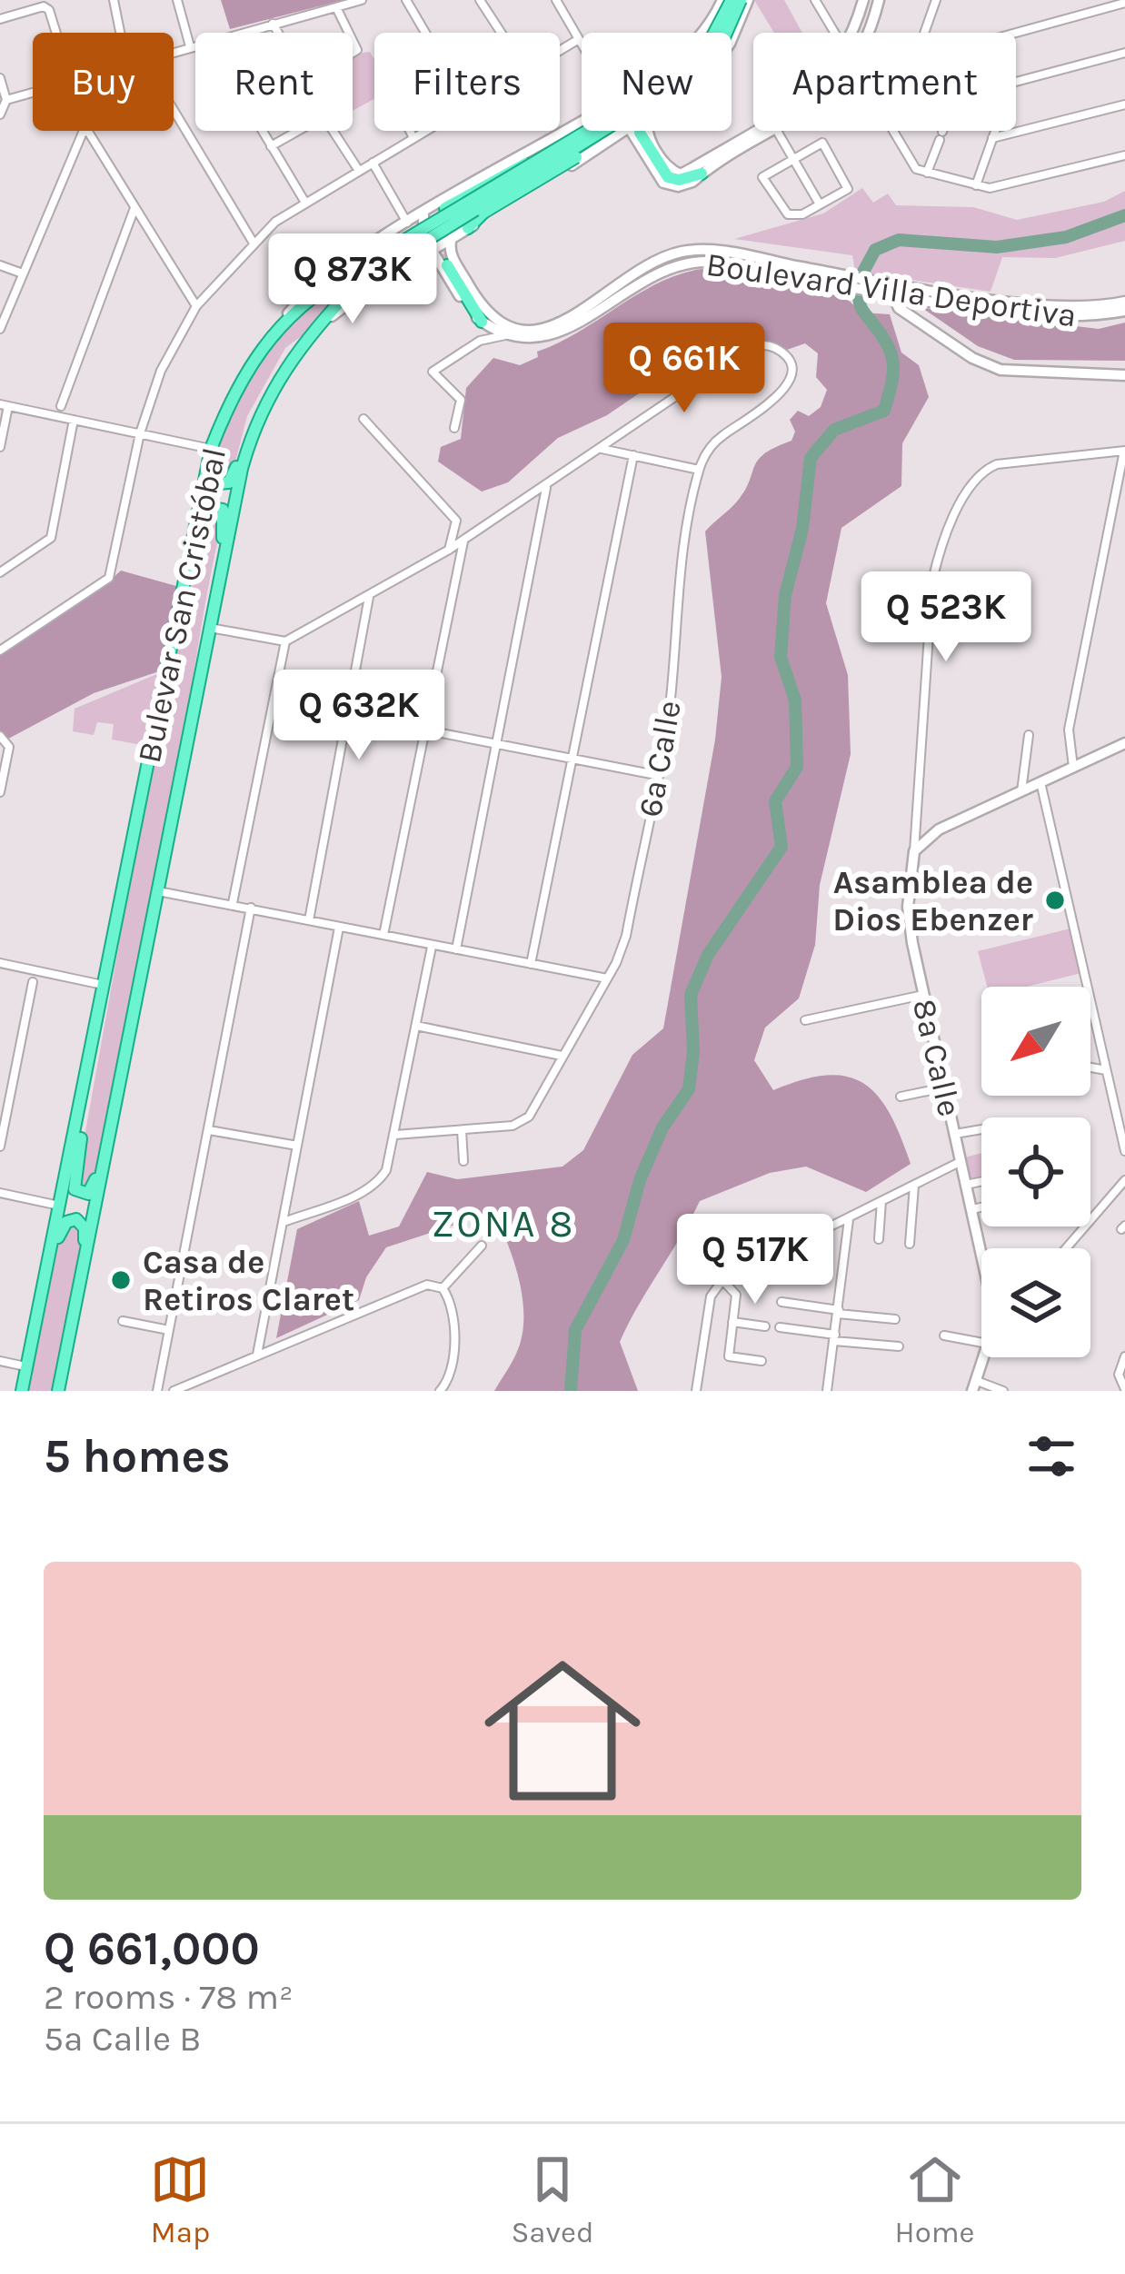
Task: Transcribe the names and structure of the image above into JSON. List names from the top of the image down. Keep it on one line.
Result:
{"streets":{"main road":["Bulevar San Cristóbal"],"street":["Boulevard Villa Deportiva","6a Calle","8a Calle"]},"districts":["ZONA 8"],"places":["Asamblea de Dios Ebenzer","Casa de Retiros Claret"],"north":"bottom left","page":{"chip":["Buy","Rent","Filters","New","Apartment"],"price":["Q 873K","Q 661K","Q 523K","Q 632K","Q 517K"],"heading":"5 homes","list":[{"name":"Q 661,000","note":"2 rooms · 78 m² · 5a Calle B"}],"tabs":["Map","Saved","Home"]}}
